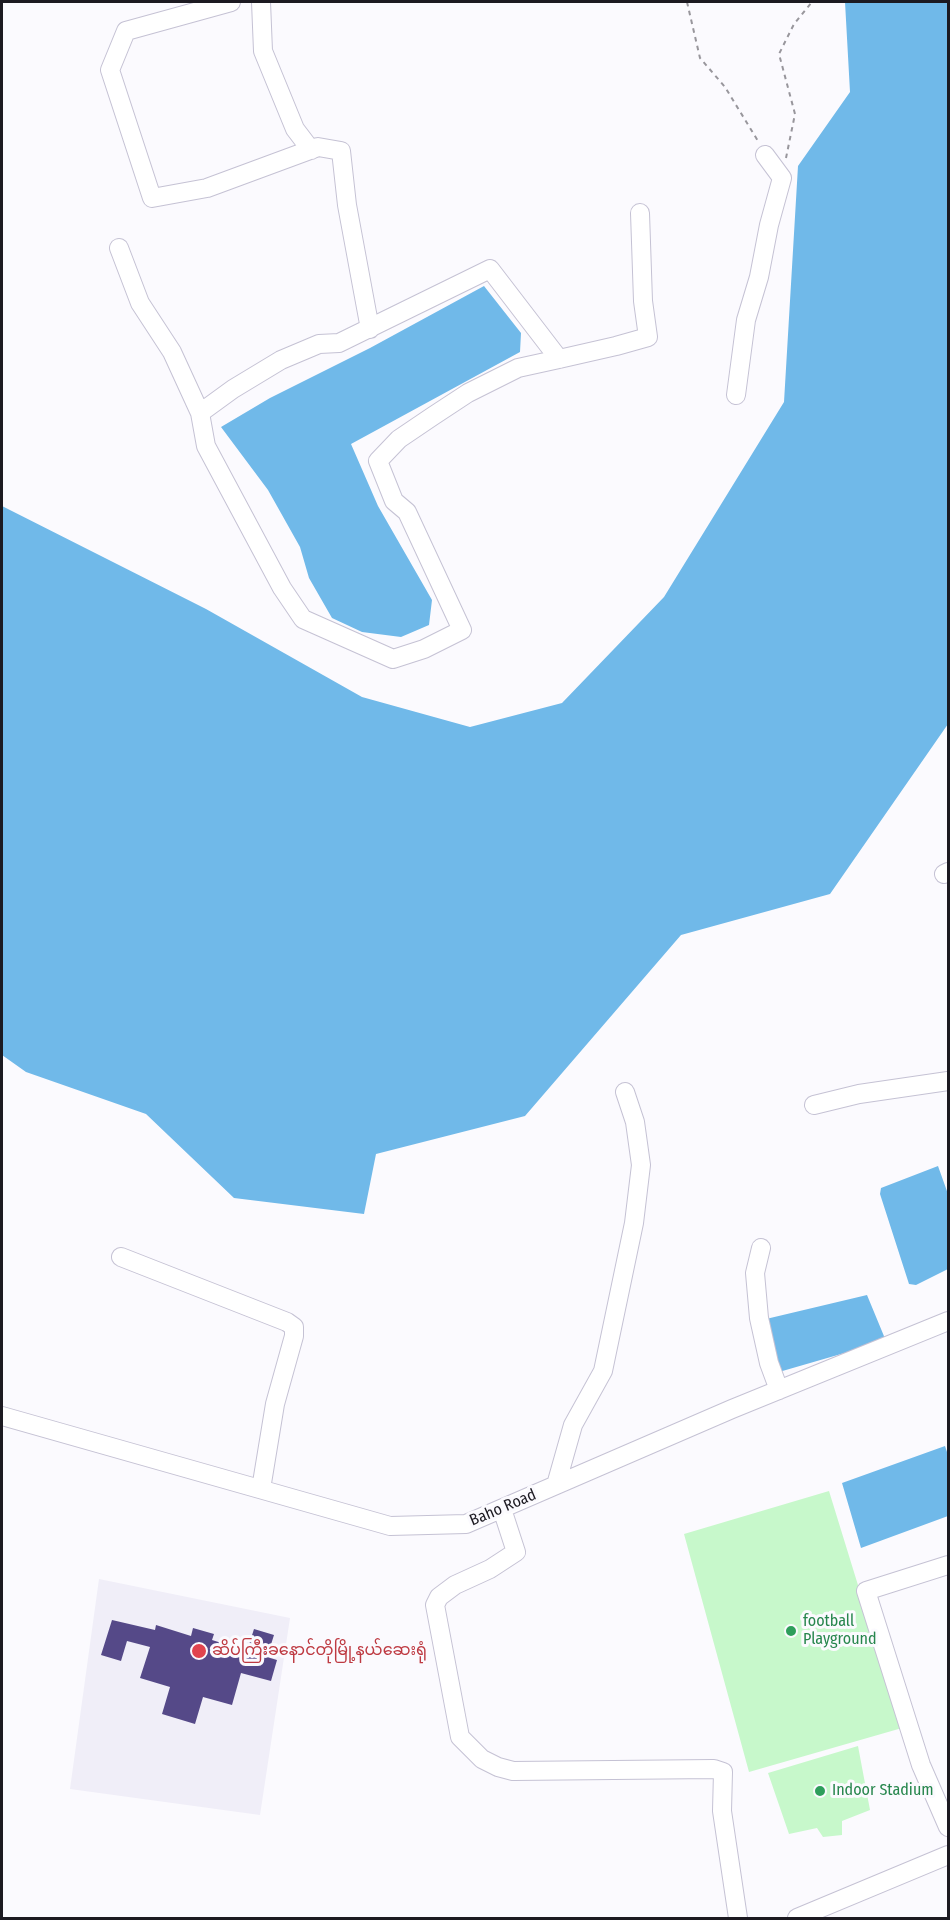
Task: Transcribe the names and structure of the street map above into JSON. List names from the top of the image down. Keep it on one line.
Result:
{"streets":{"street":["Baho Road"]},"places":["football Playground","ဆိပ်ကြီးခနောင်တိုမြို့နယ်ဆေးရုံ","Indoor Stadium"]}
